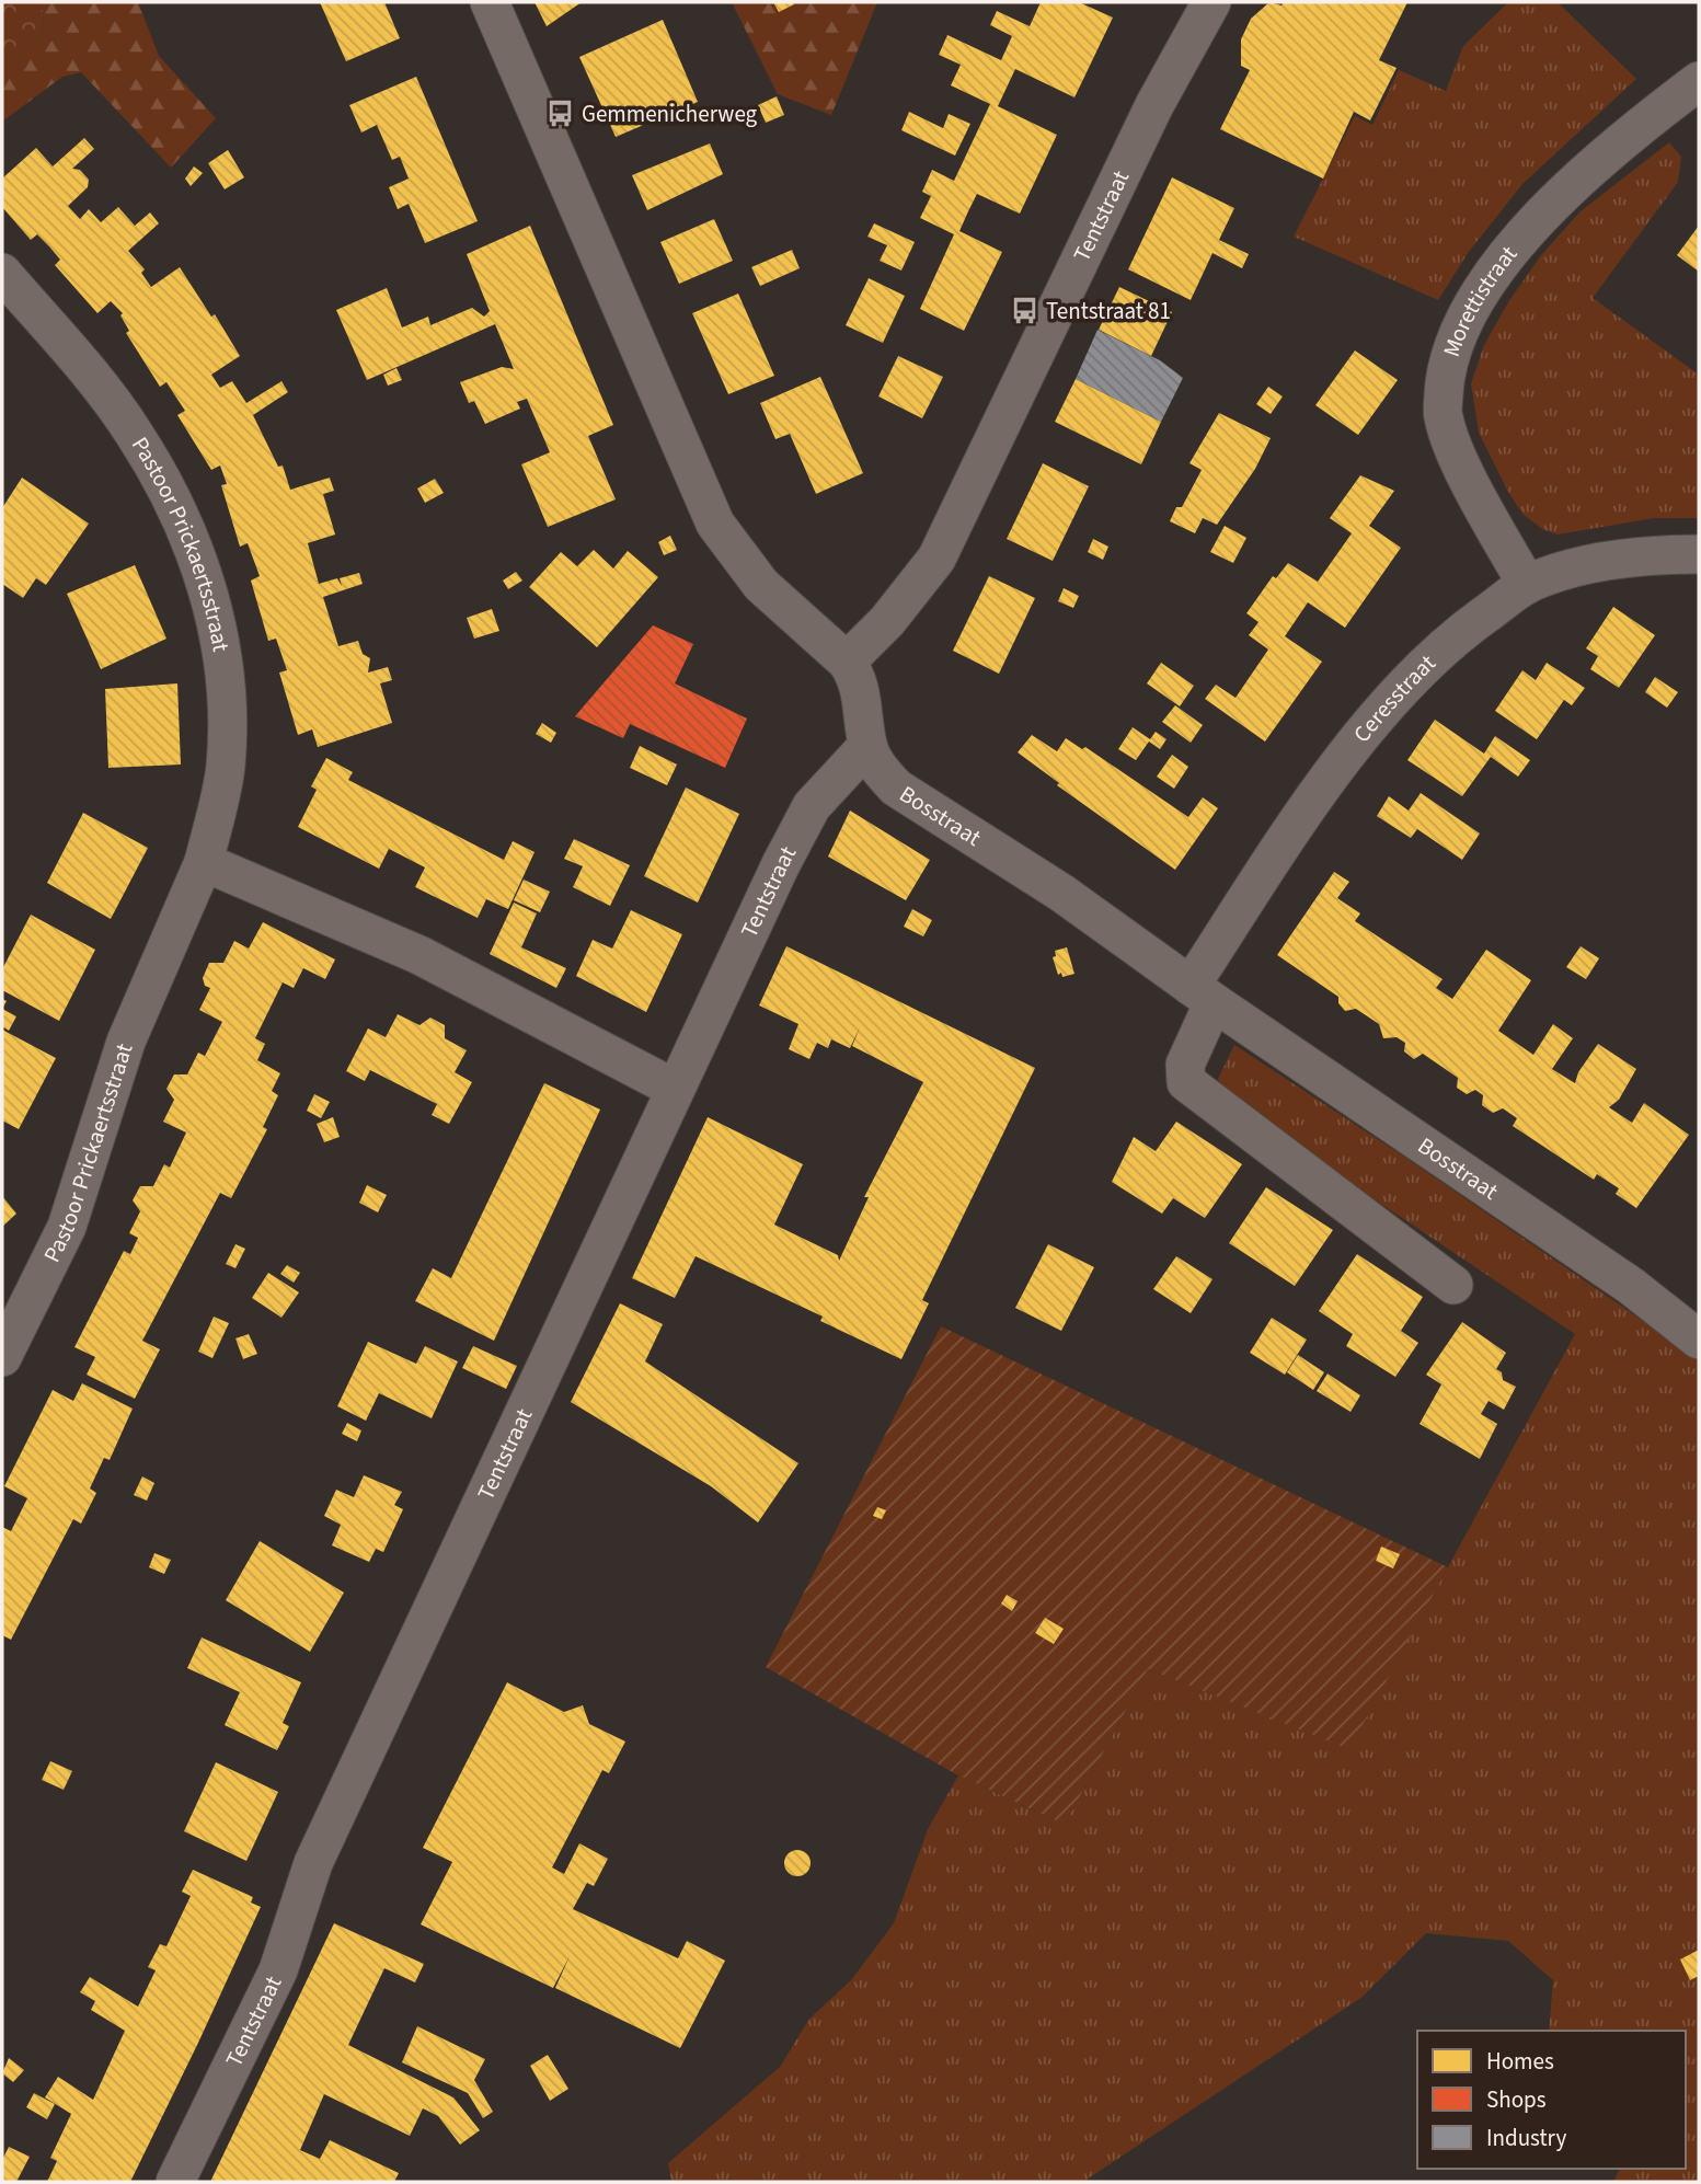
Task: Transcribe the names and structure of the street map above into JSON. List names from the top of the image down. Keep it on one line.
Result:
{"streets":{"street":["Tentstraat","Morettistraat","Pastoor Prickaertsstraat","Ceresstraat","Bosstraat"]},"crossings":[["Tentstraat","Bosstraat"],["Morettistraat","Ceresstraat"],["Ceresstraat","Bosstraat"]],"places":{"bus stop":["Gemmenicherweg","Tentstraat 81"]},"legend":["Homes","Shops","Industry"]}
